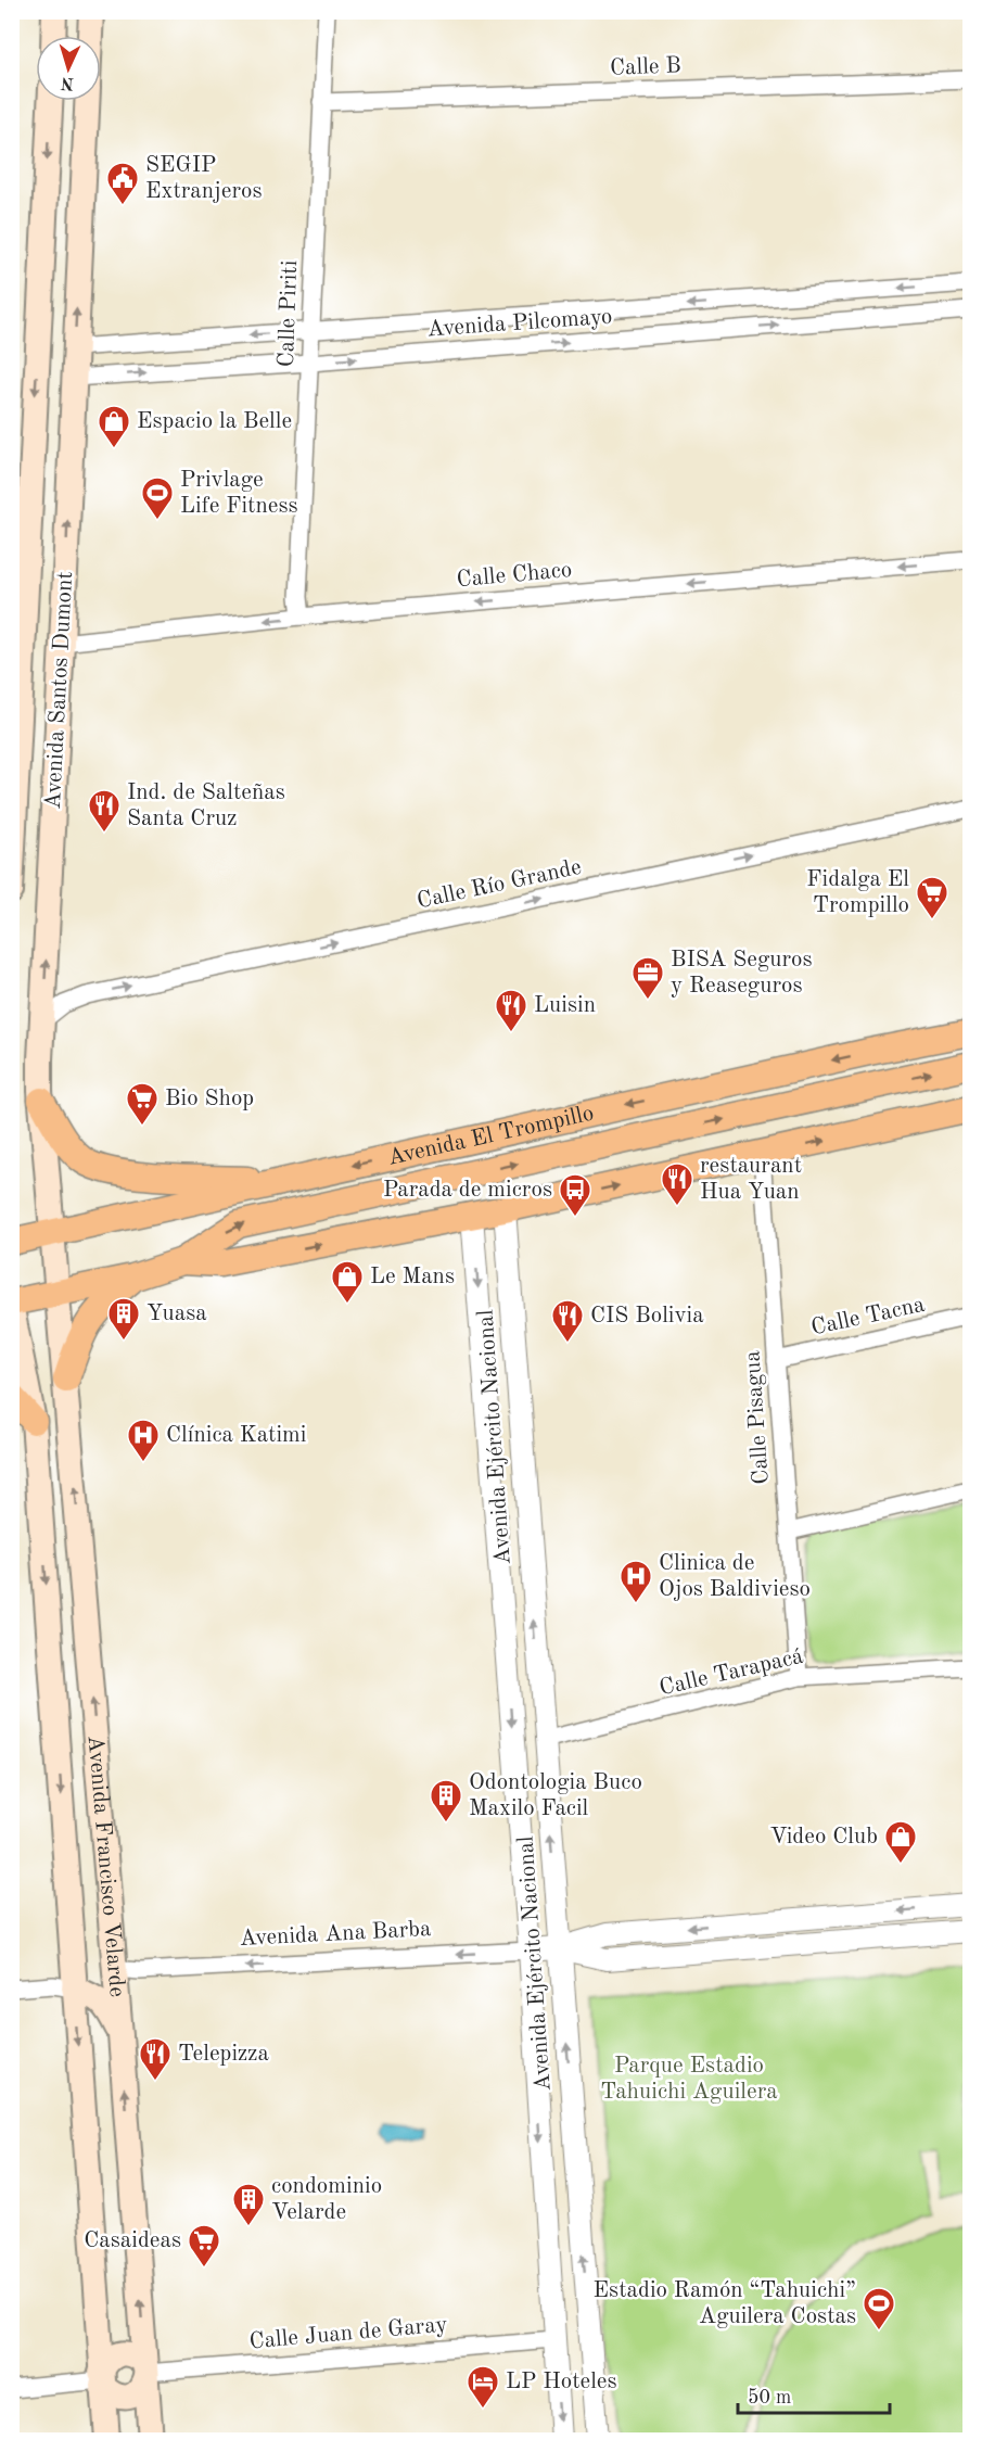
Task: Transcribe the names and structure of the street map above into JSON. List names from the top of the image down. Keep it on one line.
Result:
{"streets":{"main road":["Avenida Santos Dumont","Avenida El Trompillo","Avenida Francisco Velarde"],"street":["Calle B","Calle Piriti","Avenida Pilcomayo","Calle Chaco","Calle Río Grande","Calle Tacna","Calle Pisagua","Avenida Ejército Nacional","Calle Tarapacá","Avenida Ana Barba","Calle Juan de Garay"]},"crossings":[["Calle B","Calle Piriti"],["Calle Piriti","Avenida Pilcomayo"],["Calle Piriti","Calle Chaco"],["Avenida Pilcomayo","Avenida Santos Dumont"],["Calle Chaco","Avenida Santos Dumont"],["Avenida Santos Dumont","Calle Río Grande"],["Avenida Santos Dumont","Avenida El Trompillo"],["Avenida Santos Dumont","Avenida Francisco Velarde"],["Avenida El Trompillo","Calle Pisagua"],["Avenida El Trompillo","Avenida Ejército Nacional"],["Avenida El Trompillo","Avenida Francisco Velarde"],["Calle Tacna","Calle Pisagua"],["Calle Pisagua","Calle Tarapacá"],["Avenida Ejército Nacional","Calle Tarapacá"],["Avenida Ejército Nacional","Avenida Ana Barba"],["Avenida Ejército Nacional","Calle Juan de Garay"],["Avenida Francisco Velarde","Avenida Ana Barba"],["Avenida Francisco Velarde","Calle Juan de Garay"]],"one_way":["Calle Chaco","Calle Río Grande"],"parks":["Parque Estadio Tahuichi Aguilera"],"places":{"public building":["SEGIP Extranjeros"],"shop":["Espacio la Belle","Le Mans","Video Club"],"sports":["Privlage Life Fitness","Estadio Ramón “Tahuichi” Aguilera Costas"],"restaurant":["Ind. de Salteñas Santa Cruz","Luisin","restaurant Hua Yuan","CIS Bolivia","Telepizza"],"supermarket":["Fidalga El Trompillo","Bio Shop","Casaideas"],"office":["BISA Seguros y Reaseguros"],"bus stop":["Parada de micros"],"building":["Yuasa","Odontologia Buco Maxilo Facil","condominio Velarde"],"hospital":["Clínica Katimi","Clinica de Ojos Baldivieso"],"hotel":["LP Hoteles"]},"scale_bar":"50 m","north":"bottom"}
